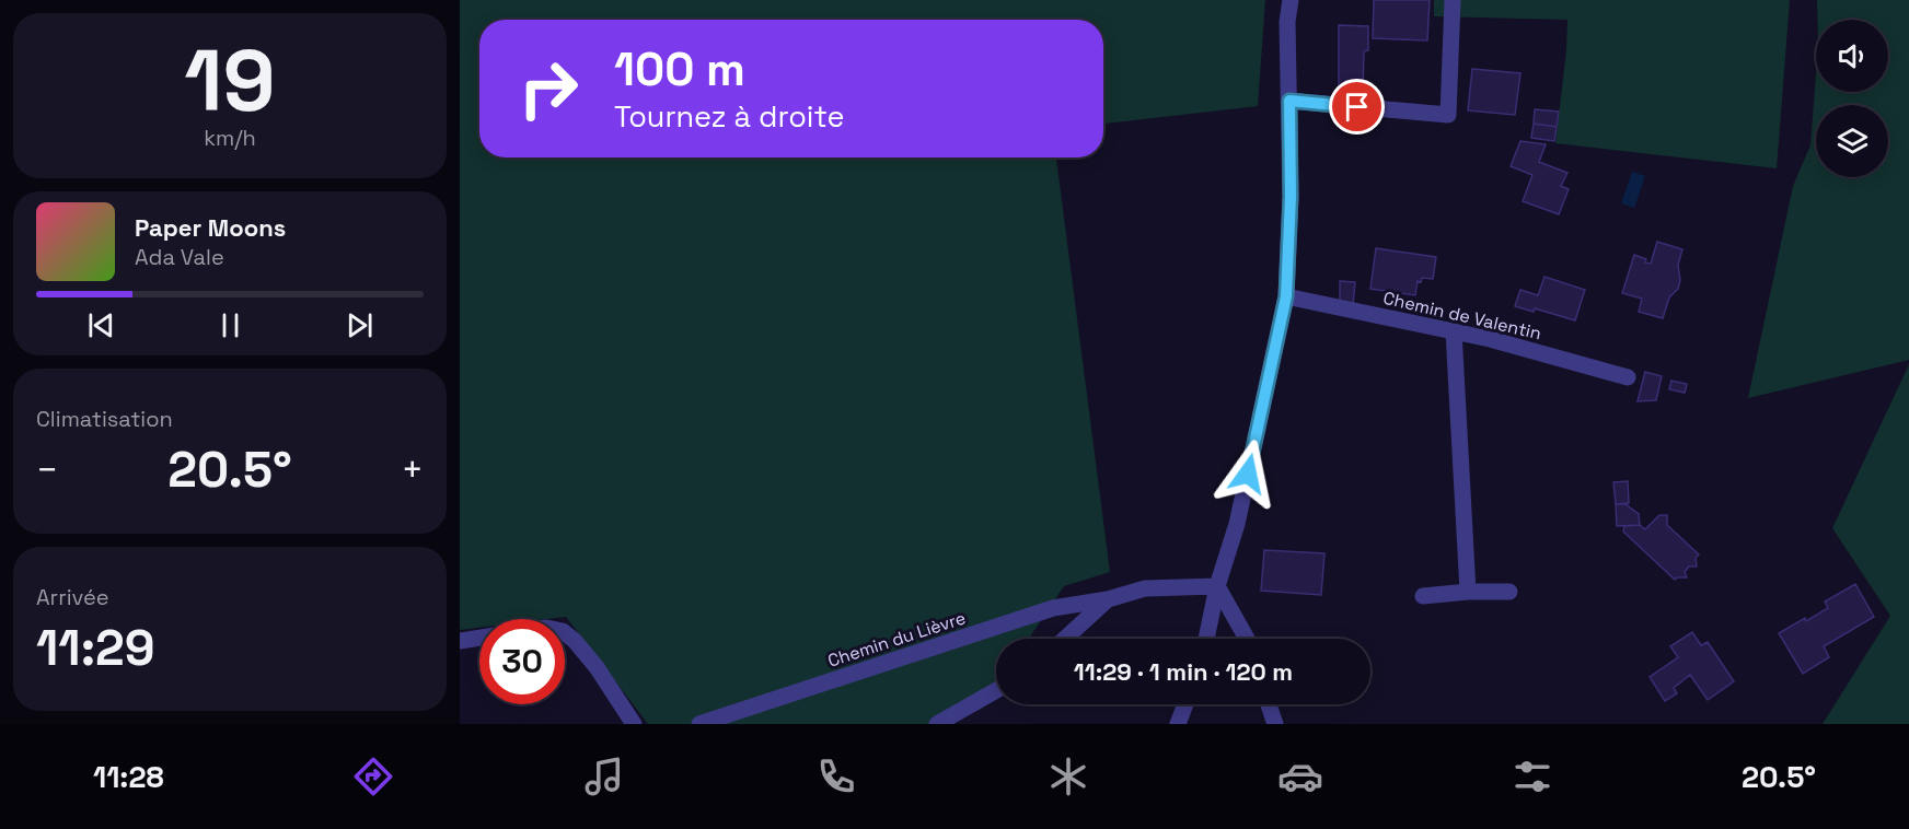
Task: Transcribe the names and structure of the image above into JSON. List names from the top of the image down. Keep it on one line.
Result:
{"streets":{"street":["Chemin de Valentin","Chemin du Lièvre"]},"page":{"tile":[["19","km/h"],"Climatisation",["Arrivée","11:29"]],"turn":["100 m","Tournez à droite"],"song":["Paper Moons","Ada Vale"],"heat":["−","20.5°","+"],"limit":"30","trip":"11:29 · 1 min · 120 m","tabs":["11:28","20.5°"]}}
